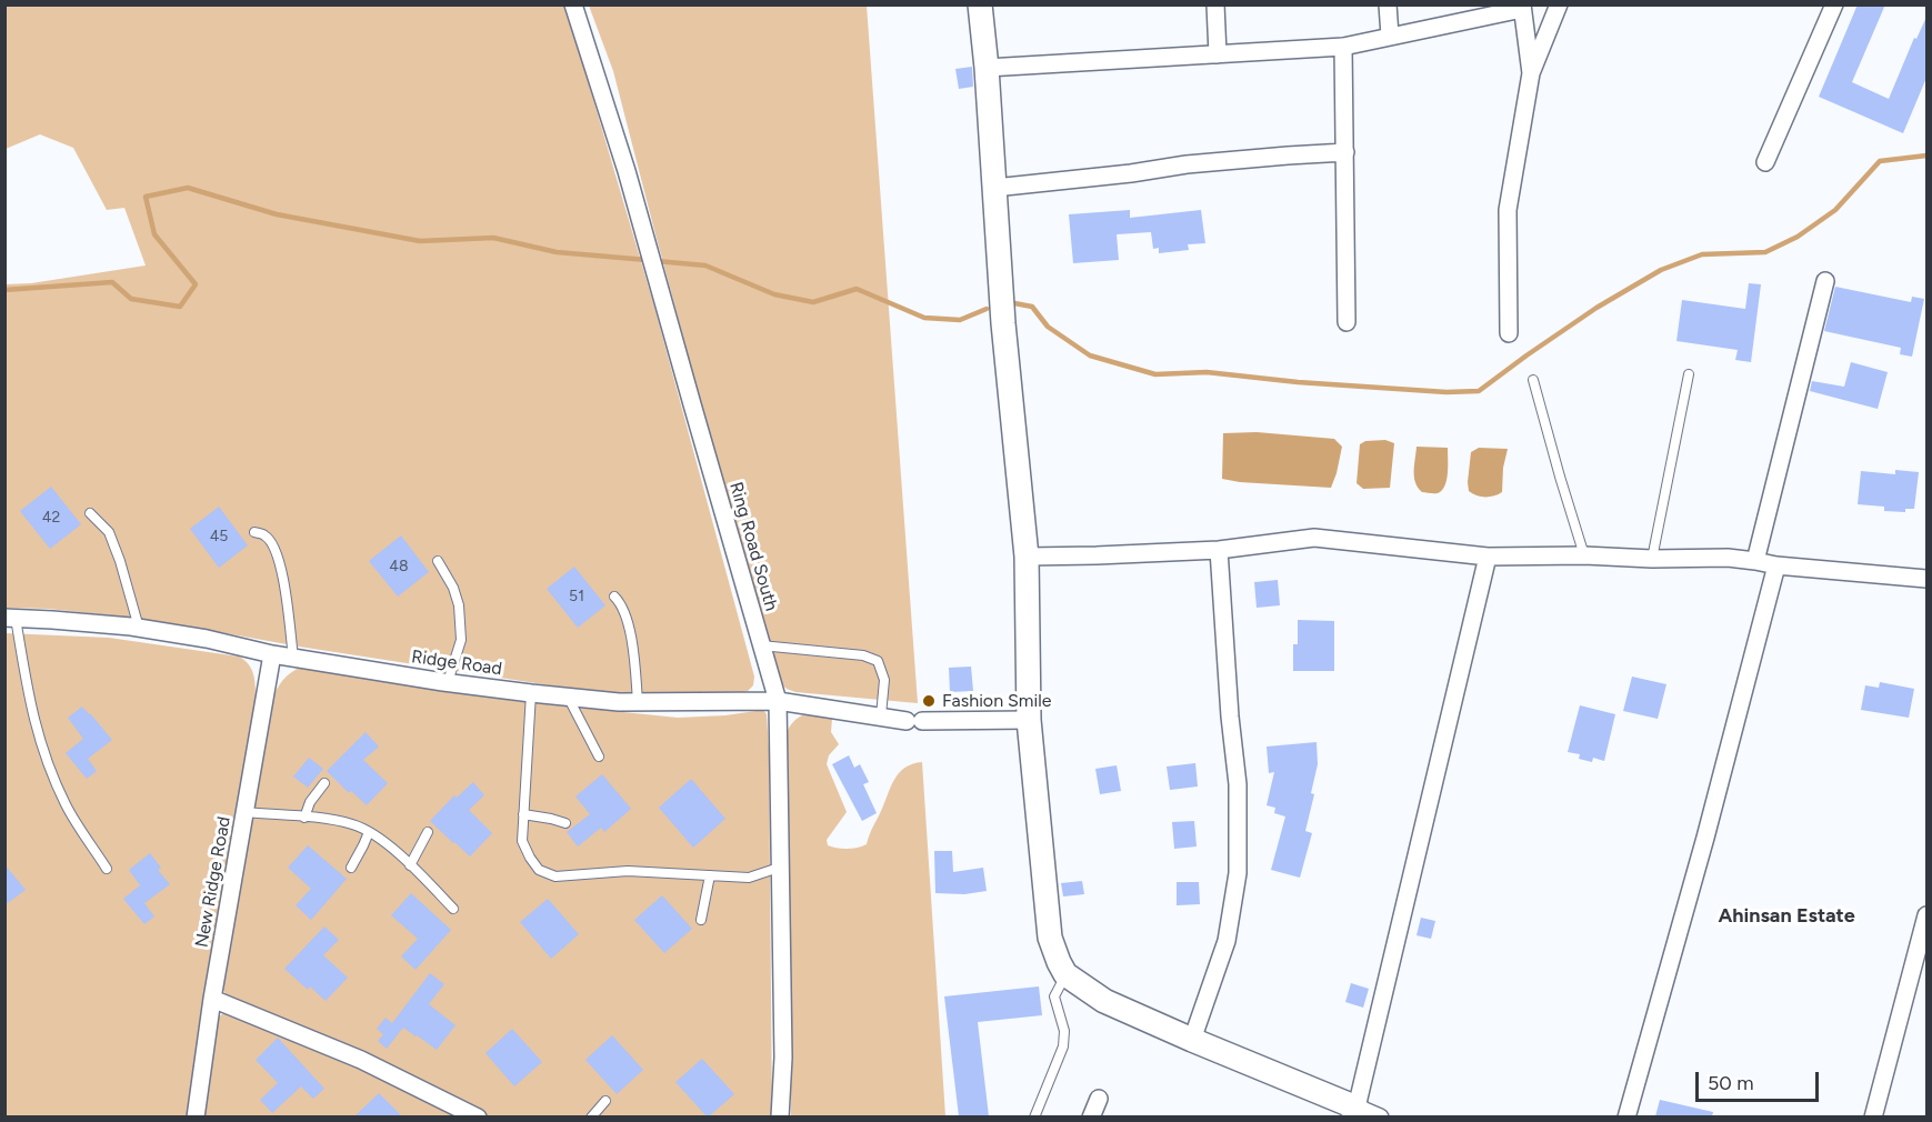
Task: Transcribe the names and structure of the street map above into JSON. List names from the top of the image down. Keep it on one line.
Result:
{"streets":{"street":["Ring Road South","Ridge Road","New Ridge Road"]},"crossings":[["Ring Road South","Ridge Road"],["Ridge Road","New Ridge Road"]],"districts":["Ahinsan Estate"],"places":["Fashion Smile"],"house_numbers":["42","45","48","51"],"scale_bar":"50 m"}
